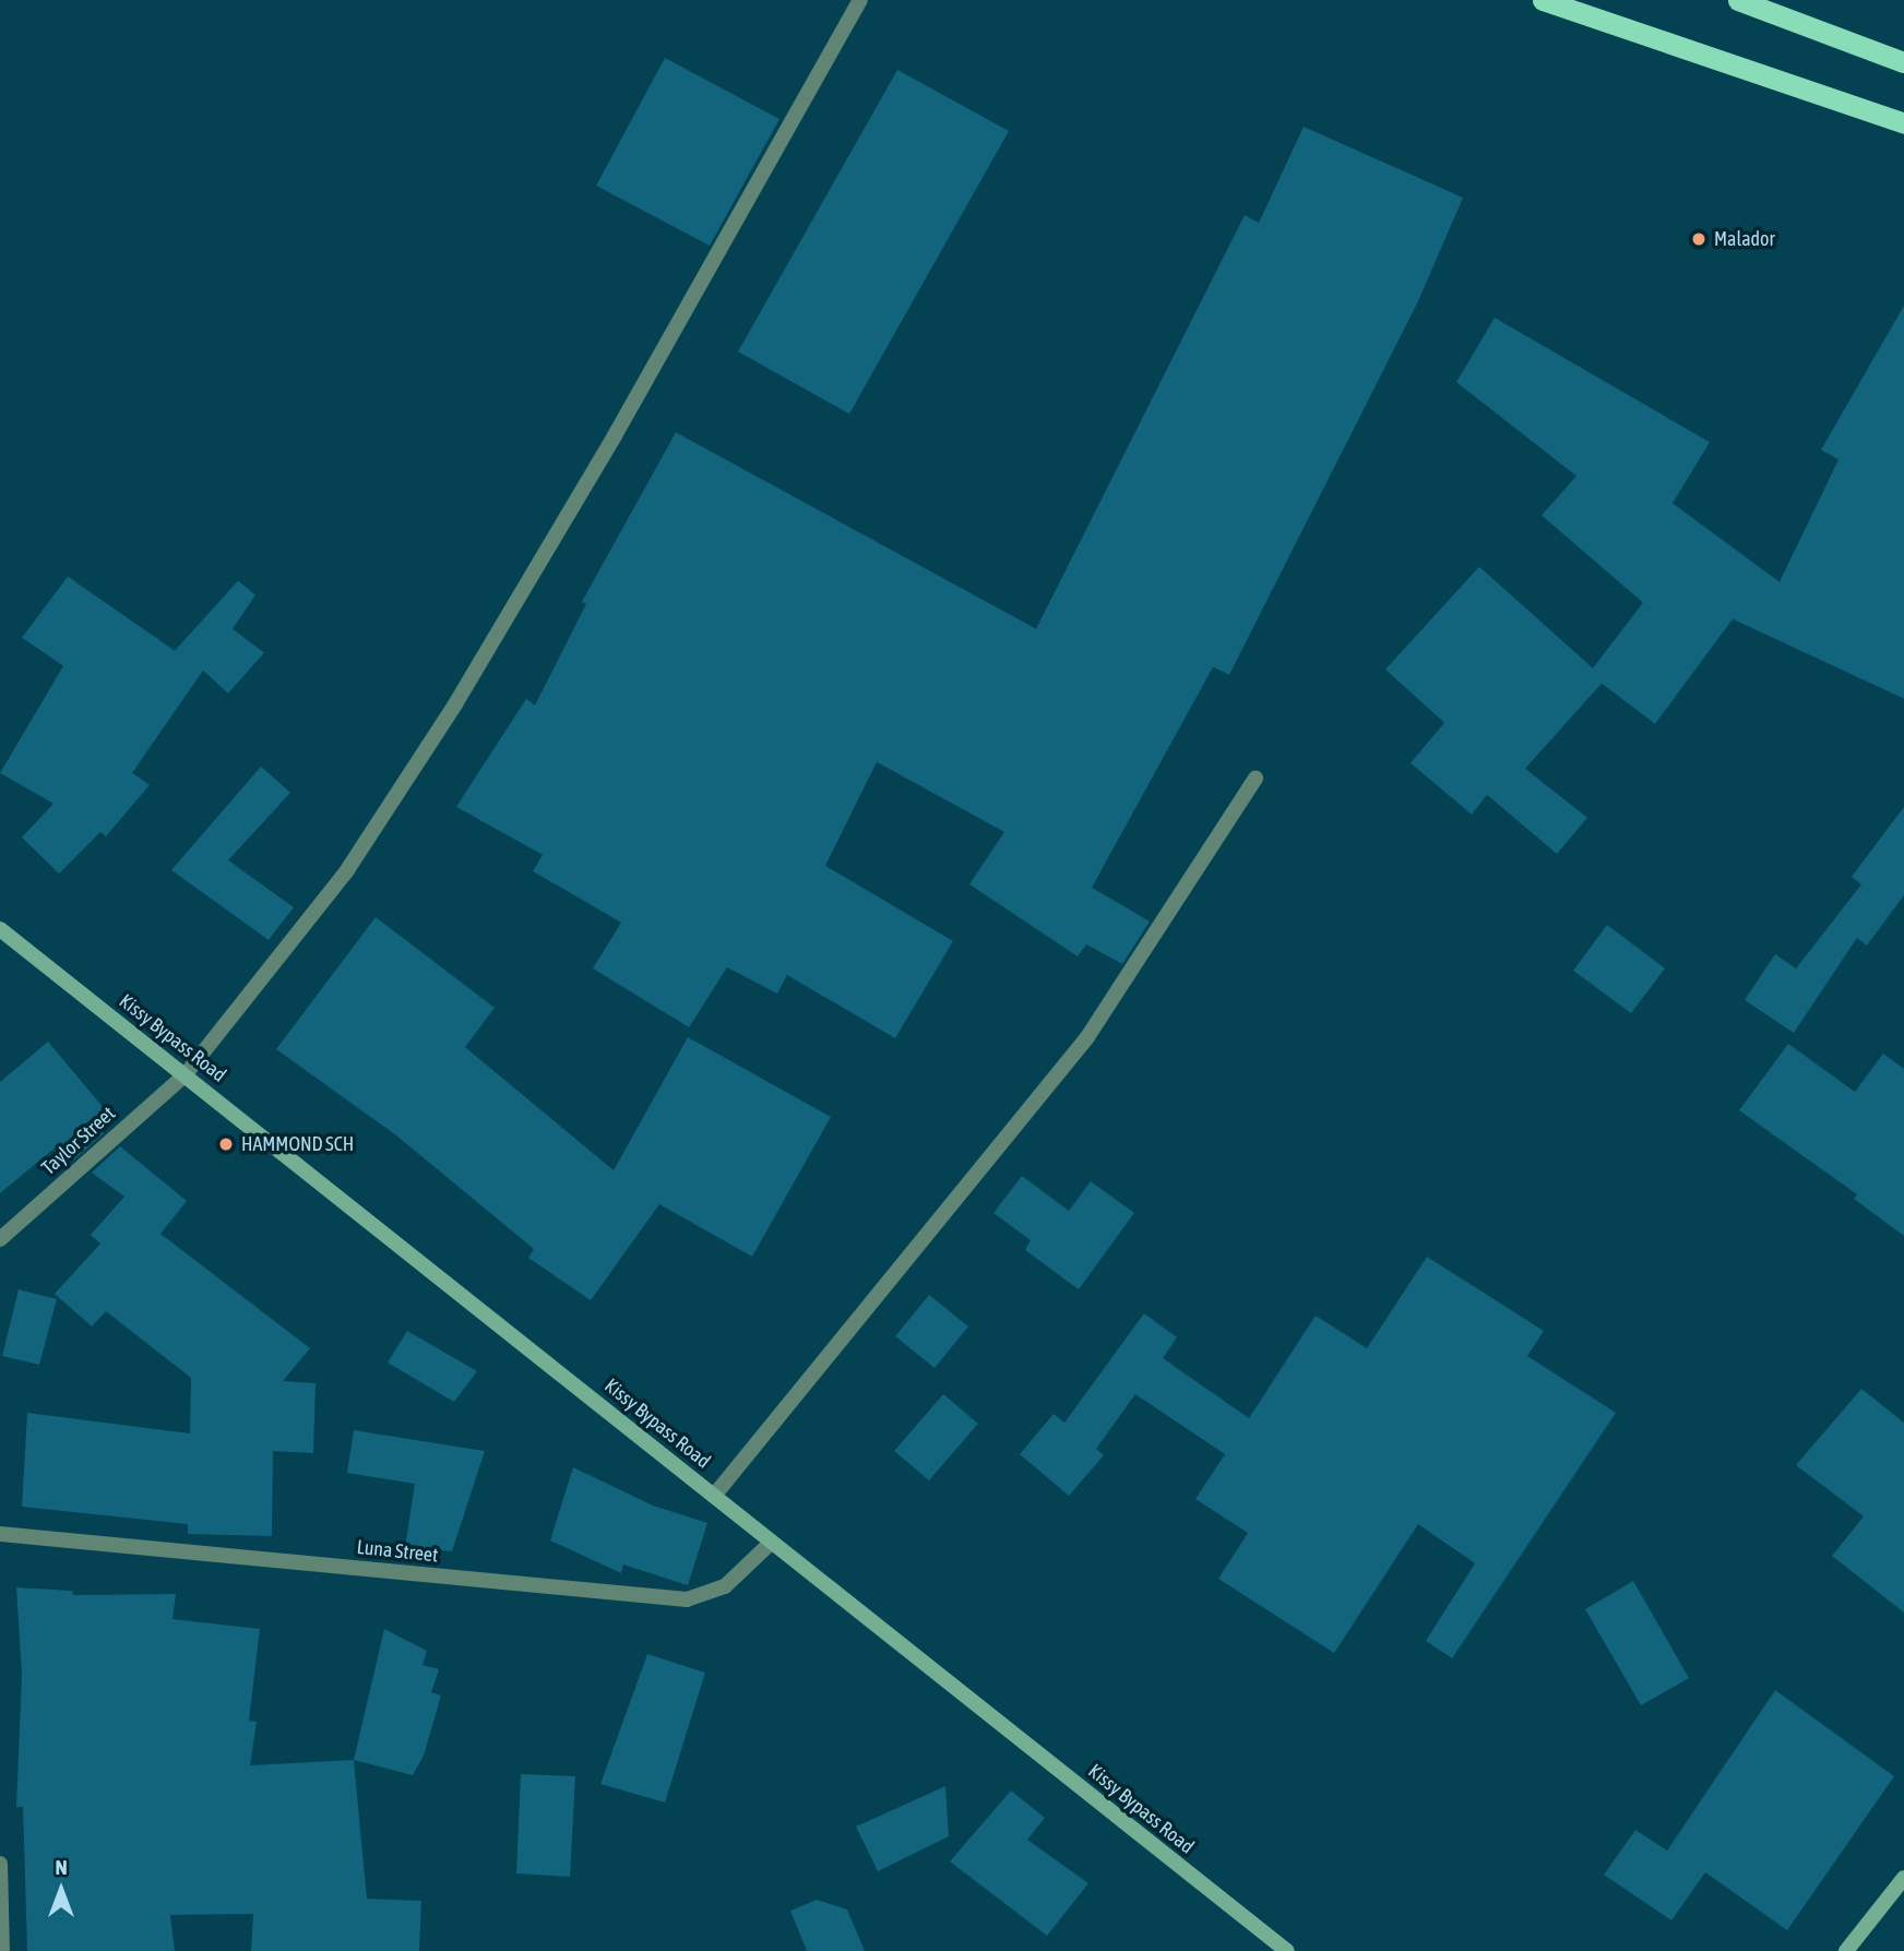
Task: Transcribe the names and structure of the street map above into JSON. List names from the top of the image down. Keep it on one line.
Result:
{"streets":{"main road":["Kissy Bypass Road"],"street":["Taylor Street","Luna Street"]},"crossings":[["Kissy Bypass Road","Taylor Street"],["Kissy Bypass Road","Luna Street"]],"places":["Malador","HAMMOND SCH"],"north":"top"}
